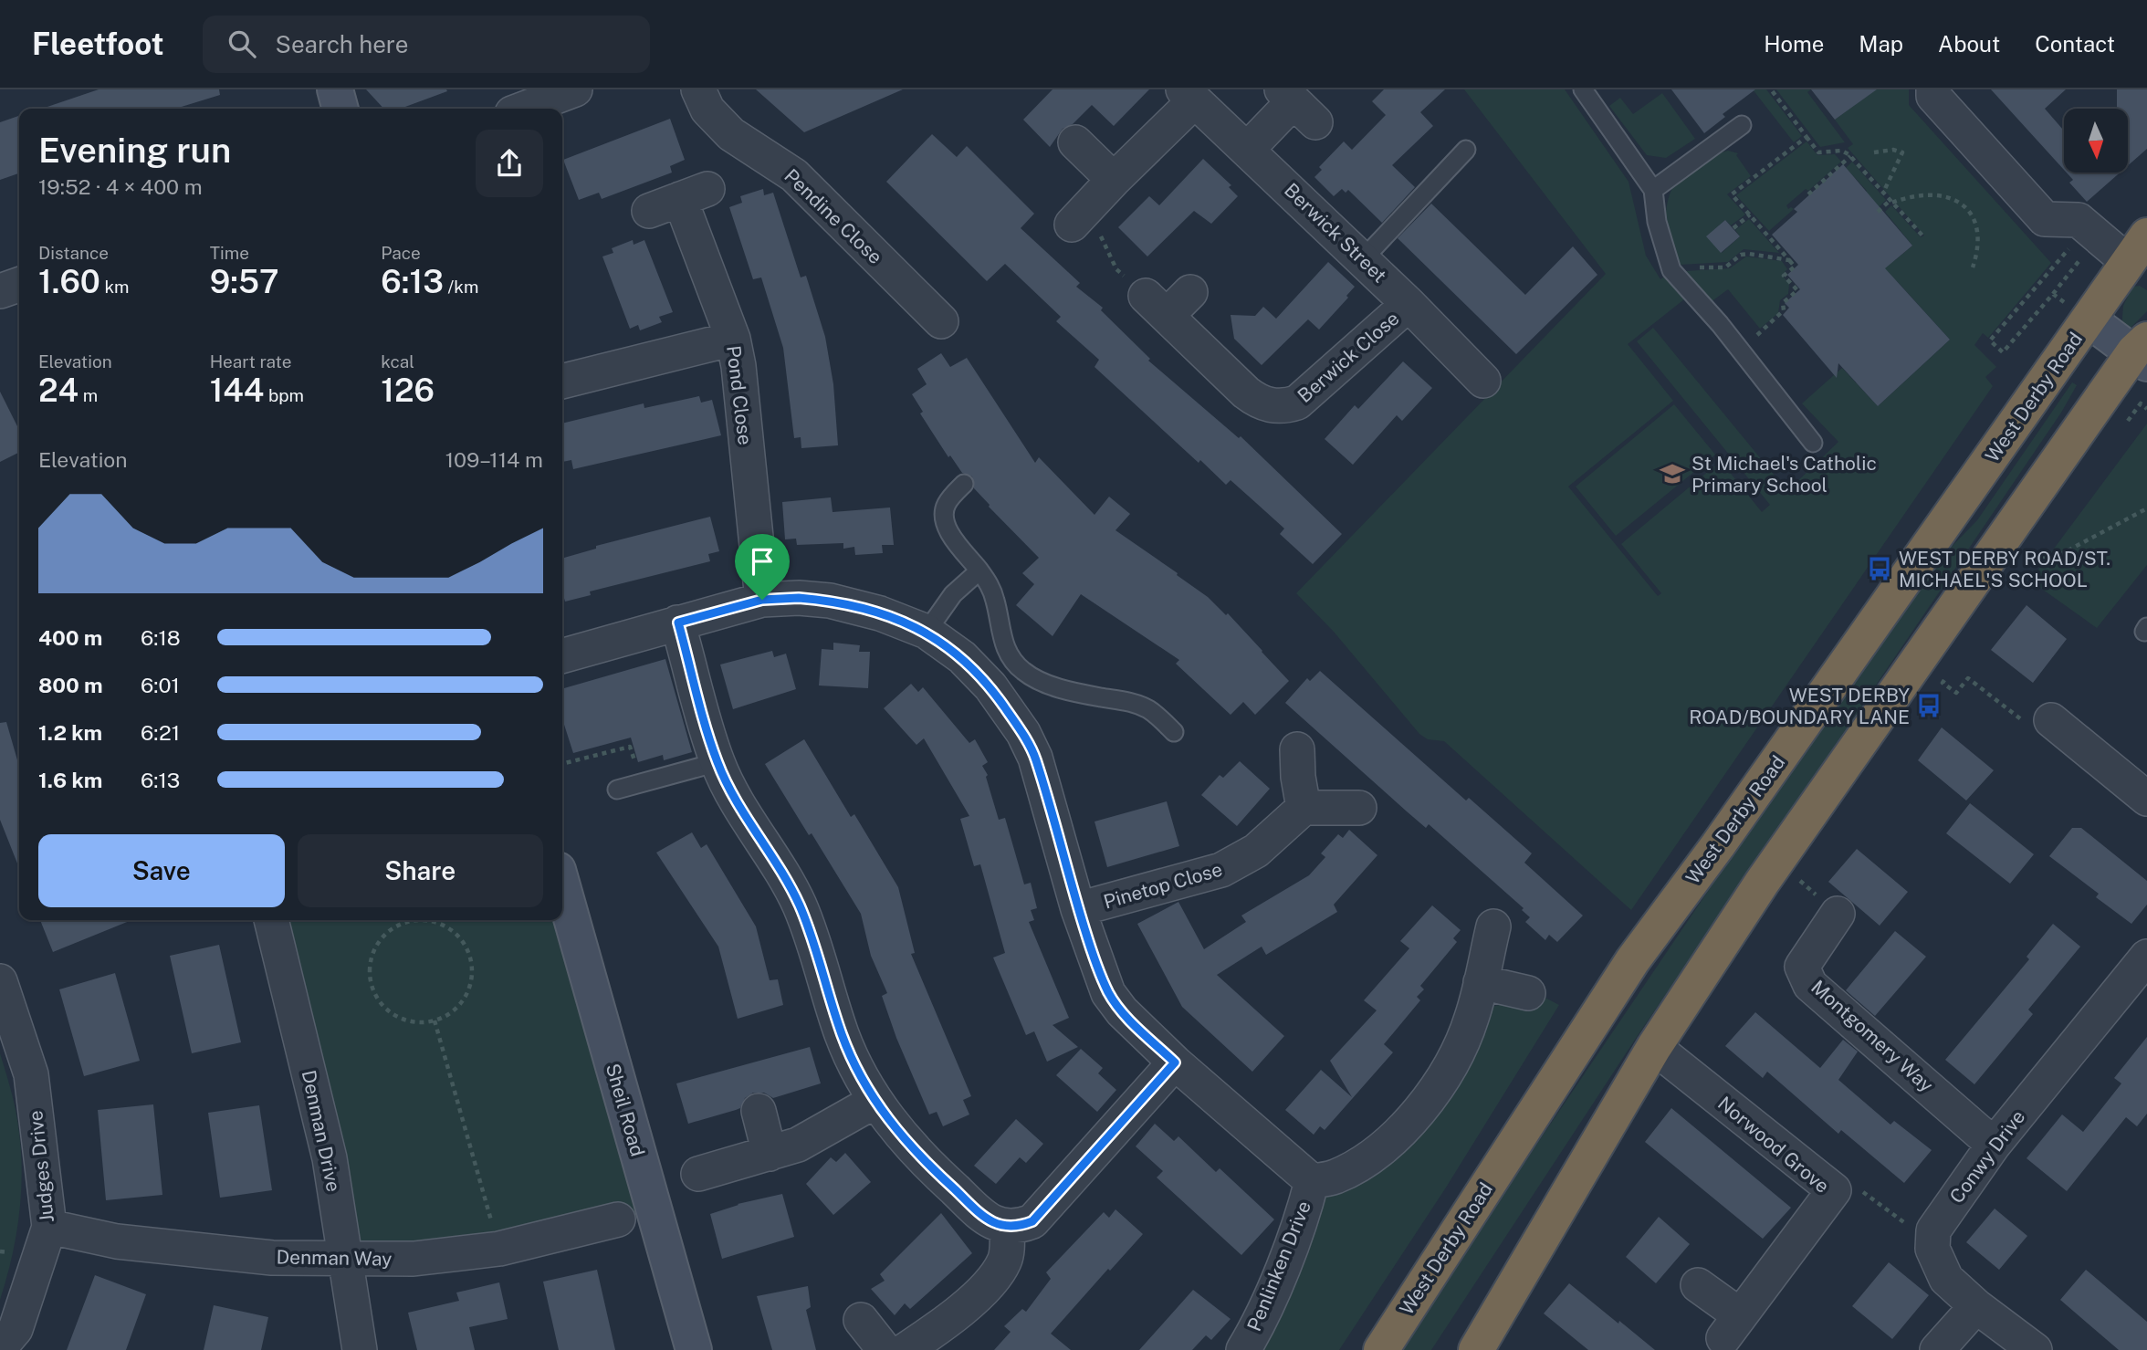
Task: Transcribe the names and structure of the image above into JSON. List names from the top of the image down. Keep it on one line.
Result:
{"streets":{"highway":["West Derby Road"],"main road":["Sheil Road"],"street":["Pendine Close","Berwick Street","Berwick Close","Pond Close","Pinetop Close","Montgomery Way","Denman Drive","Norwood Grove","Conwy Drive","Judges Drive","Denman Way","Penlinken Drive"]},"crossings":[["Berwick Street","Berwick Close"],["Pond Close","Penlinken Drive"],["Pinetop Close","Penlinken Drive"],["Montgomery Way","Conwy Drive"],["Denman Drive","Denman Way"],["Judges Drive","Denman Way"]],"places":{"school or university":["St Michael's Catholic Primary School"],"bus stop":["WEST DERBY ROAD/ST. MICHAEL'S SCHOOL","WEST DERBY ROAD/BOUNDARY LANE"]},"north":"bottom","page":{"header":"Fleetfoot","search":"Search here","nav":["Home","Map","About","Contact"],"heading":["Evening run","19:52 · 4 × 400 m"],"stats":[["Distance","1.60 km"],["Time","9:57"],["Pace","6:13 /km"],["Elevation","24 m"],["Heart rate","144 bpm"],["kcal","126"]],"chart":["Elevation","109–114 m"],"list":[{"name":"400 m","note":"6:18"},{"name":"800 m","note":"6:01"},{"name":"1.2 km","note":"6:21"},{"name":"1.6 km","note":"6:13"}],"buttons":["Save","Share"]}}
